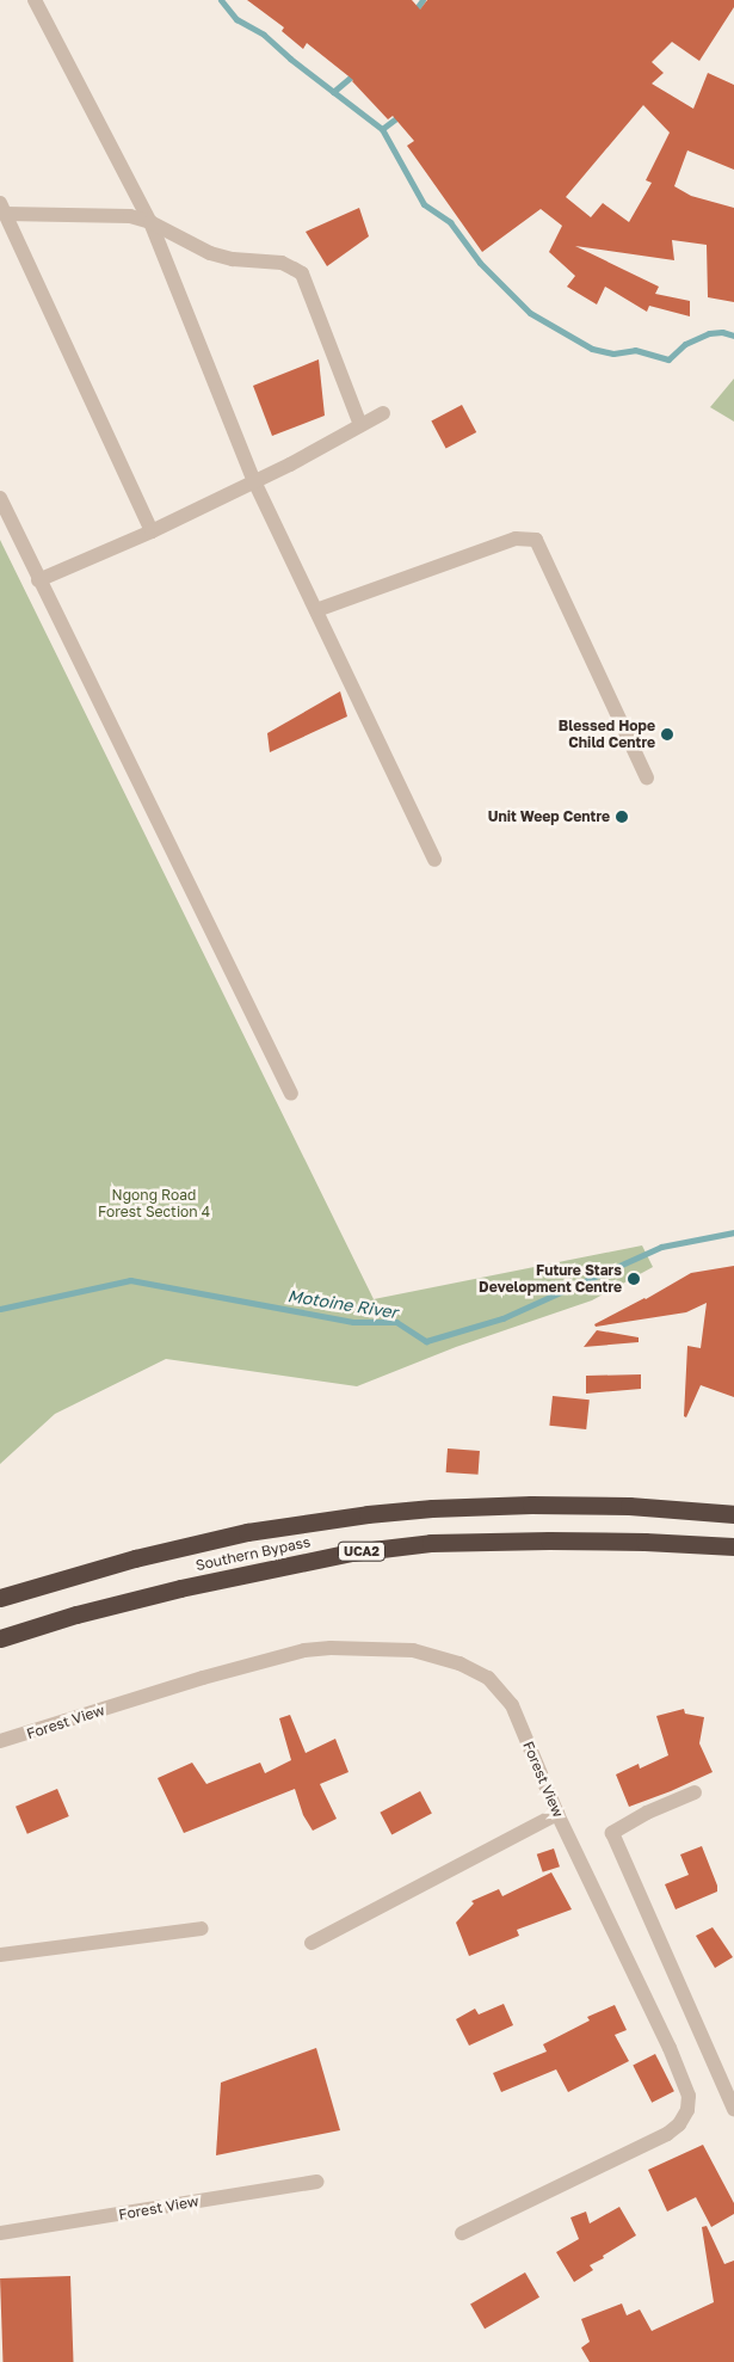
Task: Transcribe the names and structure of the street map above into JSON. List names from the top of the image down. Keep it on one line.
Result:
{"streets":{"highway":["UCA2","Southern Bypass"],"street":["Forest View"]},"water":["Motoine River"],"parks":["Ngong Road Forest Section 4"],"places":["Blessed Hope Child Centre","Unit Weep Centre","Future Stars Development Centre"]}
